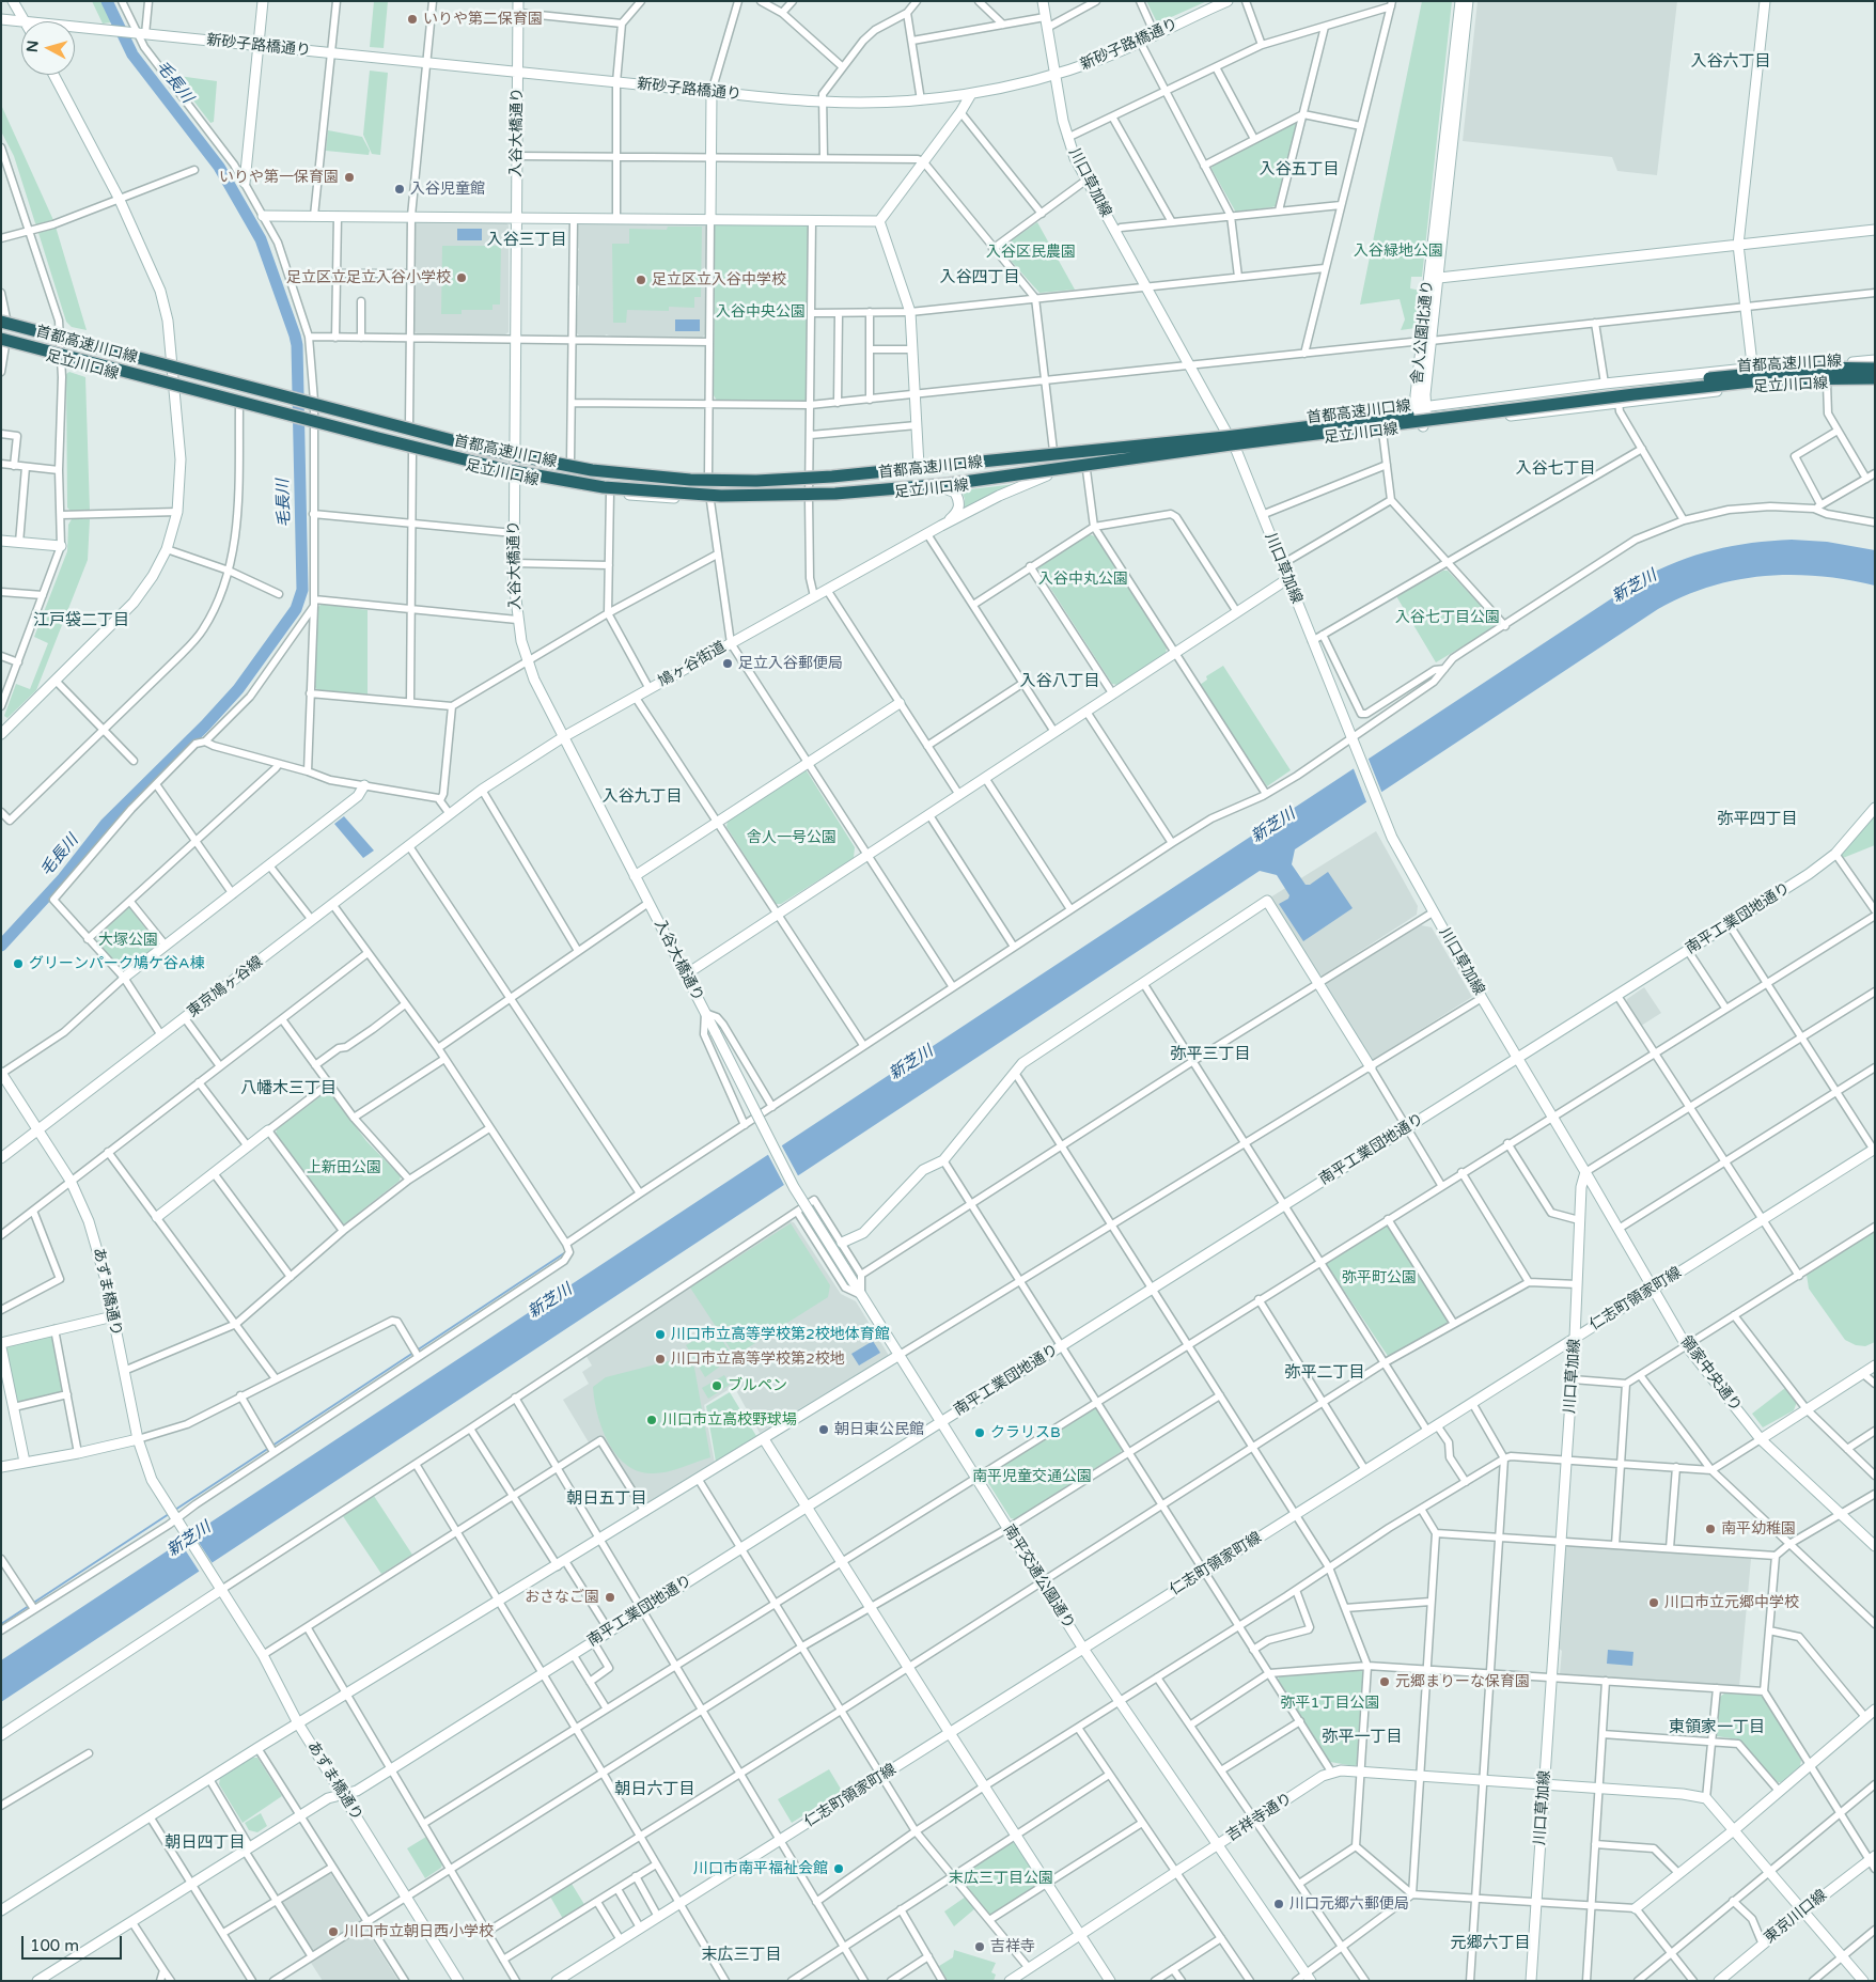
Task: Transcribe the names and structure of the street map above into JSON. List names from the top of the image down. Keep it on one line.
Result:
{"streets":{"highway":["首都高速川口線"],"street":["新砂子路橋通り","入谷大橋通り","川口草加線","舎人公園北通り","足立川口線","鳩ヶ谷街道","南平工業団地通り","東京鳩ヶ谷線","あずま橋通り","仁志町領家町線","領家中央通り","南平交通公園通り","吉祥寺通り","東京川口線"]},"crossings":[["新砂子路橋通り","入谷大橋通り"],["新砂子路橋通り","川口草加線"],["入谷大橋通り","足立川口線"],["入谷大橋通り","鳩ヶ谷街道"],["入谷大橋通り","南平交通公園通り"],["川口草加線","足立川口線"],["川口草加線","南平工業団地通り"],["川口草加線","仁志町領家町線"],["川口草加線","領家中央通り"],["舎人公園北通り","足立川口線"],["首都高速川口線","足立川口線"],["足立川口線","鳩ヶ谷街道"],["鳩ヶ谷街道","東京鳩ヶ谷線"],["南平工業団地通り","あずま橋通り"],["南平工業団地通り","南平交通公園通り"],["東京鳩ヶ谷線","あずま橋通り"],["仁志町領家町線","領家中央通り"],["仁志町領家町線","南平交通公園通り"],["南平交通公園通り","吉祥寺通り"]],"districts":["入谷六丁目","入谷五丁目","入谷三丁目","入谷四丁目","入谷七丁目","江戸袋二丁目","入谷八丁目","入谷九丁目","弥平四丁目","弥平三丁目","八幡木三丁目","弥平二丁目","朝日五丁目","東領家一丁目","弥平一丁目","朝日六丁目","朝日四丁目","元郷六丁目","末広三丁目"],"water":["毛長川","新芝川"],"parks":["入谷緑地公園","入谷区民農園","入谷中央公園","入谷中丸公園","入谷七丁目公園","舎人一号公園","大塚公園","上新田公園","弥平町公園","南平児童交通公園","弥平1丁目公園","末広三丁目公園"],"places":["いりや第二保育園","いりや第一保育園","入谷児童館","足立区立足立入谷小学校","足立区立入谷中学校","足立入谷郵便局","グリーンパーク鳩ケ谷A棟","川口市立高等学校第2校地体育館","川口市立高等学校第2校地","ブルペン","川口市立高校野球場","朝日東公民館","クラリスB","南平幼稚園","おさなご園","川口市立元郷中学校","元郷まりーな保育園","川口市南平福祉会館","川口元郷六郵便局","川口市立朝日西小学校","吉祥寺"],"scale_bar":"100 m","north":"left"}
